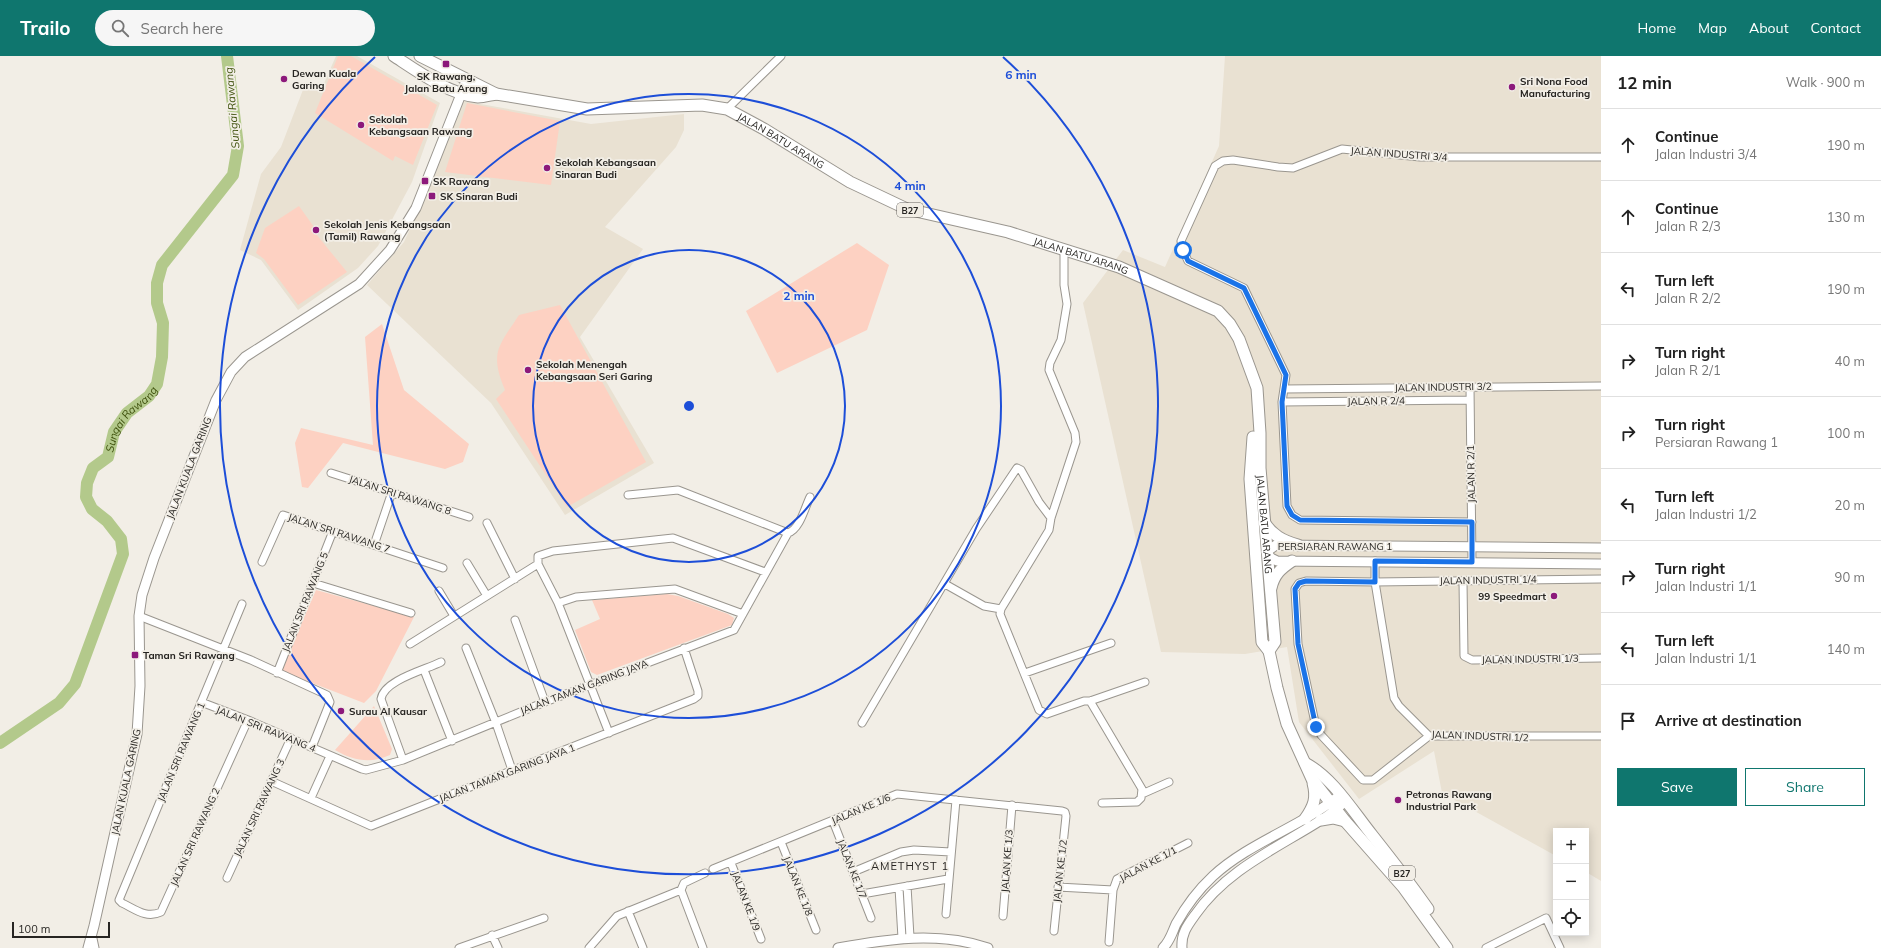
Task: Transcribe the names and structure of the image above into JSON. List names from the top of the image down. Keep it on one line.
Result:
{"streets":{"main road":["JALAN BATU ARANG","B27"],"street":["JALAN INDUSTRI 3/4","JALAN INDUSTRI 3/2","JALAN R 2/4","JALAN KUALA GARING","JALAN R 2/1","JALAN SRI RAWANG 8","JALAN SRI RAWANG 7","PERSIARAN RAWANG 1","JALAN INDUSTRI 1/4","JALAN SRI RAWANG 5","JALAN INDUSTRI 1/3","JALAN TAMAN GARING JAYA","JALAN SRI RAWANG 4","JALAN INDUSTRI 1/2","JALAN SRI RAWANG 1","JALAN TAMAN GARING JAYA 1","JALAN SRI RAWANG 3","JALAN KE 1/6","JALAN SRI RAWANG 2","JALAN KE 1/3","JALAN KE 1/1","JALAN KE 1/7","JALAN KE 1/2","JALAN KE 1/8","JALAN KE 1/9"]},"crossings":[["JALAN BATU ARANG","B27"],["JALAN BATU ARANG","JALAN KUALA GARING"],["JALAN BATU ARANG","PERSIARAN RAWANG 1"],["JALAN INDUSTRI 3/4","JALAN INDUSTRI 3/2"],["JALAN INDUSTRI 3/4","JALAN R 2/4"],["JALAN INDUSTRI 3/4","JALAN R 2/1"],["JALAN INDUSTRI 3/2","JALAN R 2/1"],["JALAN R 2/4","JALAN R 2/1"],["JALAN R 2/1","PERSIARAN RAWANG 1"],["JALAN SRI RAWANG 7","JALAN SRI RAWANG 5"],["PERSIARAN RAWANG 1","JALAN INDUSTRI 1/2"],["JALAN INDUSTRI 1/4","JALAN INDUSTRI 1/3"],["JALAN INDUSTRI 1/4","JALAN INDUSTRI 1/2"],["JALAN TAMAN GARING JAYA","JALAN SRI RAWANG 4"],["JALAN TAMAN GARING JAYA","JALAN TAMAN GARING JAYA 1"],["JALAN SRI RAWANG 4","JALAN SRI RAWANG 1"],["JALAN SRI RAWANG 4","JALAN SRI RAWANG 3"],["JALAN SRI RAWANG 4","JALAN SRI RAWANG 2"],["JALAN SRI RAWANG 1","JALAN SRI RAWANG 2"],["JALAN TAMAN GARING JAYA 1","JALAN SRI RAWANG 3"],["JALAN KE 1/6","JALAN KE 1/3"],["JALAN KE 1/6","JALAN KE 1/7"],["JALAN KE 1/6","JALAN KE 1/2"],["JALAN KE 1/6","JALAN KE 1/8"],["JALAN KE 1/6","JALAN KE 1/9"],["JALAN KE 1/1","JALAN KE 1/2"]],"districts":["AMETHYST 1"],"water":["Sungai Rawang"],"places":{"transit":["SK Rawang, Jalan Batu Arang","SK Rawang","SK Sinaran Budi","Taman Sri Rawang"],"other":["Dewan Kuala Garing","Sri Nona Food Manufacturing","Sekolah Kebangsaan Rawang","Sekolah Kebangsaan Sinaran Budi","Sekolah Jenis Kebangsaan (Tamil) Rawang","Sekolah Menengah Kebangsaan Seri Garing","99 Speedmart","Surau Al Kausar","Petronas Rawang Industrial Park"]},"scale_bar":"100 m","page":{"header":"Trailo","search":"Search here","nav":["Home","Map","About","Contact"],"heading":["12 min","Walk · 900 m"],"list":[["Continue","Jalan Industri 3/4","190 m"],["Continue","Jalan R 2/3","130 m"],["Turn left","Jalan R 2/2","190 m"],["Turn right","Jalan R 2/1","40 m"],["Turn right","Persiaran Rawang 1","100 m"],["Turn left","Jalan Industri 1/2","20 m"],["Turn right","Jalan Industri 1/1","90 m"],["Turn left","Jalan Industri 1/1","140 m"],"Arrive at destination"],"buttons":["Save","Share"],"map_buttons":["+","−"],"scale":"100 m"},"rings":["6 min","4 min","2 min"]}
